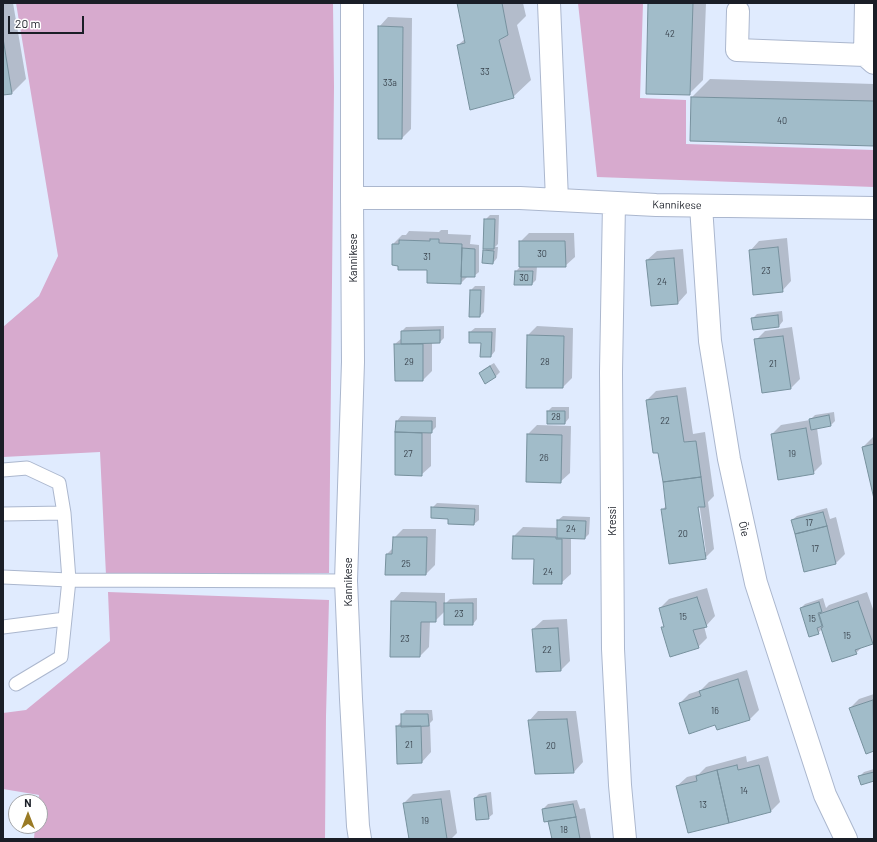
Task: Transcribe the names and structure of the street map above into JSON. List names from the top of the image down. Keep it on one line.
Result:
{"streets":{"street":["Kannikese","Kressi","Õie"]},"crossings":[["Kannikese","Kressi"],["Kannikese","Õie"]],"house_numbers":["42","33","33a","40","30","31","23","30","24","29","28","21","28","22","27","19","26","17","24","20","17","25","24","23","15","15","15","23","22","16","21","20","14","13","19","18"],"scale_bar":"20 m","north":"top"}
